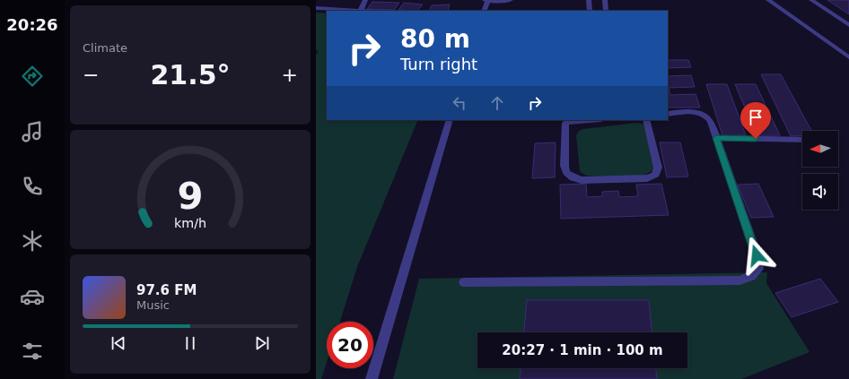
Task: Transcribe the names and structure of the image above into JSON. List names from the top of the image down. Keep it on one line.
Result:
{"north":"left","page":{"tabs":"20:26","tile":"Climate","turn":["80 m","Turn right"],"heat":["−","21.5°","+"],"song":["97.6 FM","Music"],"limit":"20","trip":"20:27 · 1 min · 100 m","gauge":["9","km/h"]}}
